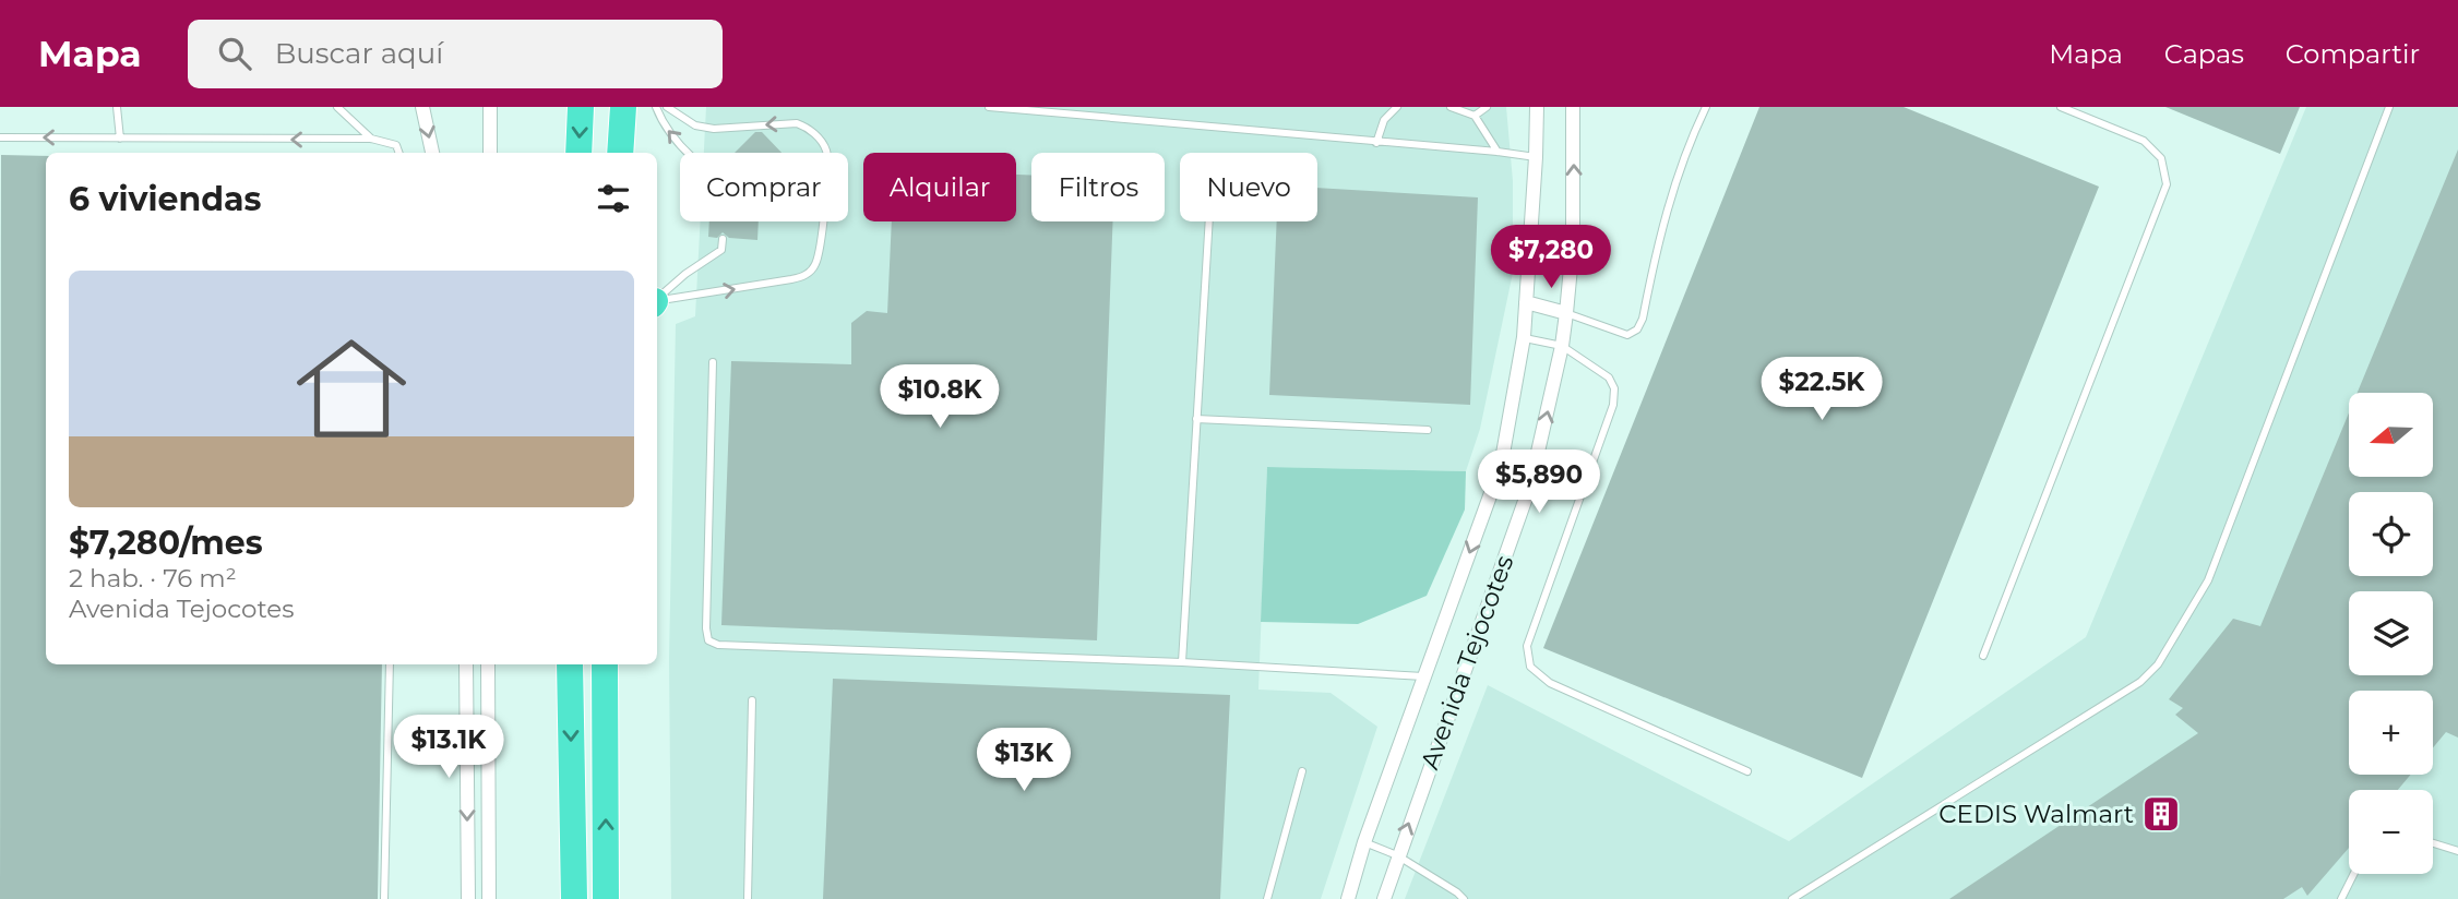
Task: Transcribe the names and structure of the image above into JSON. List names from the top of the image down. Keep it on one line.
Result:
{"streets":{"street":["Avenida Tejocotes"]},"places":{"building":["CEDIS Walmart"]},"north":"left","page":{"header":"Mapa","search":"Buscar aquí","nav":["Mapa","Capas","Compartir"],"chip":["Comprar","Alquilar","Filtros","Nuevo"],"heading":"6 viviendas","price":["$7,280","$22.5K","$10.8K","$5,890","$13.1K","$13K"],"list":[{"name":"$7,280/mes","note":"2 hab. · 76 m² · Avenida Tejocotes"}],"map_buttons":["+","−"]}}
